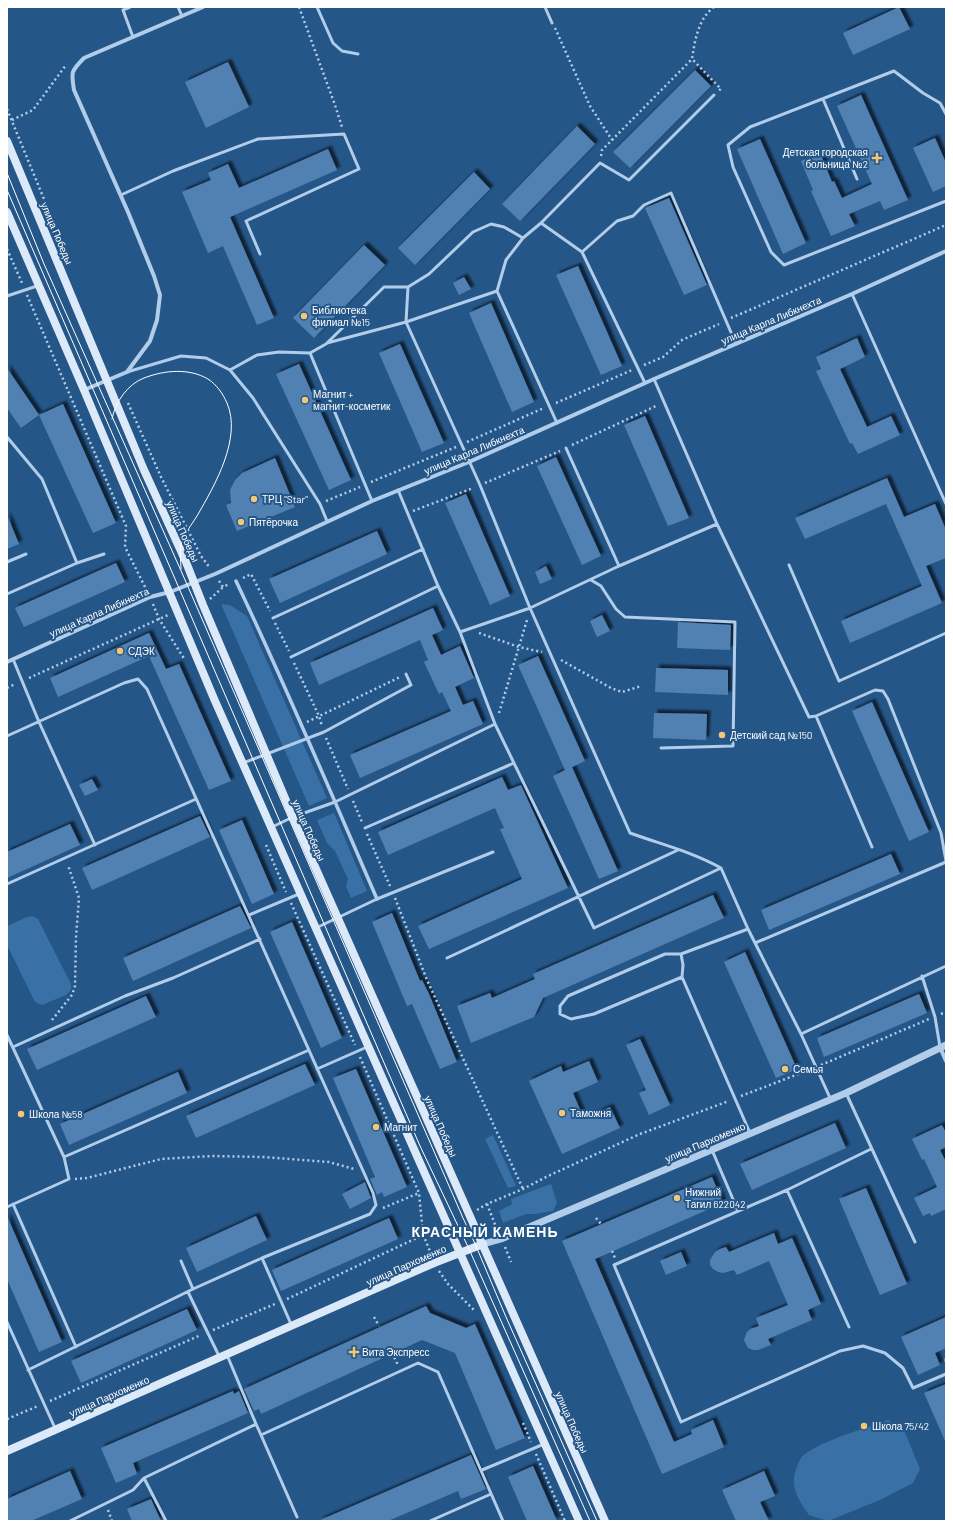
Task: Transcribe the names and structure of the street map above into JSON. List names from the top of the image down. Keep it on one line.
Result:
{"streets":{"main road":["улица Победы","улица Пархоменко"],"street":["улица Карла Либкнехта"]},"crossings":[["улица Победы","улица Карла Либкнехта"],["улица Победы","улица Пархоменко"]],"districts":["КРАСНЫЙ КАМЕНЬ"],"places":{"health":["Детская городская больница №2","Вита Экспресс"],"other":["Библиотека филиал №15","Магнит + магнит-косметик","ТРЦ \"Star\"","Пятёрочка","СДЭК","Детский сад №150","Семья","Таможня","Школа №58","Магнит","Нижний Тагил 622042","Школа 75/42"]}}
